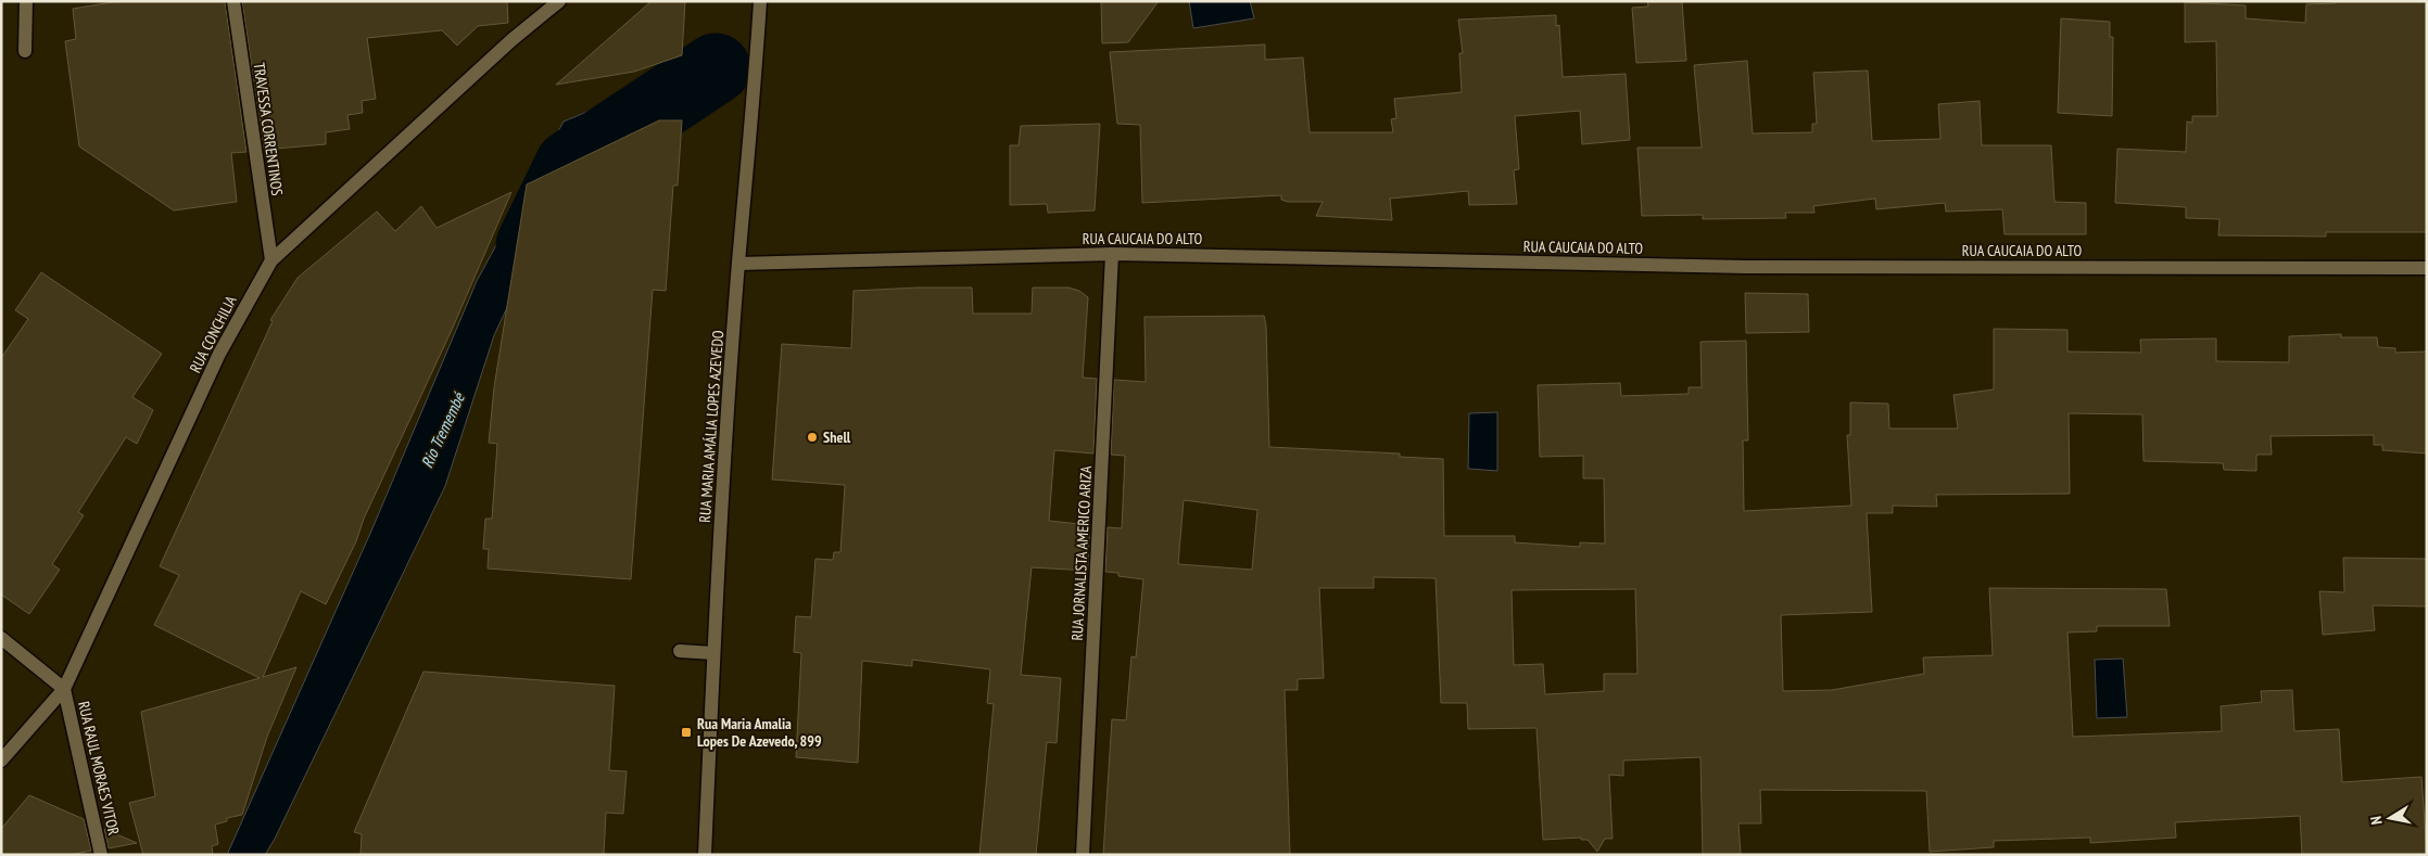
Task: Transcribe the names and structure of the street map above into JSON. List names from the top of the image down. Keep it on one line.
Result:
{"streets":{"street":["TRAVESSA CORRENTINOS","RUA CAUCAIA DO ALTO","RUA CONCHILIA","RUA MARIA AMÁLIA LOPES AZEVEDO","RUA JORNALISTA AMERICO ARIZA","RUA RAUL MORAES VITOR"]},"crossings":[["TRAVESSA CORRENTINOS","RUA CONCHILIA"],["RUA CAUCAIA DO ALTO","RUA MARIA AMÁLIA LOPES AZEVEDO"],["RUA CAUCAIA DO ALTO","RUA JORNALISTA AMERICO ARIZA"],["RUA CONCHILIA","RUA RAUL MORAES VITOR"]],"water":["Rio Tremembé"],"places":{"other":["Shell"],"transit":["Rua Maria Amalia Lopes De Azevedo, 899"]},"north":"left"}
